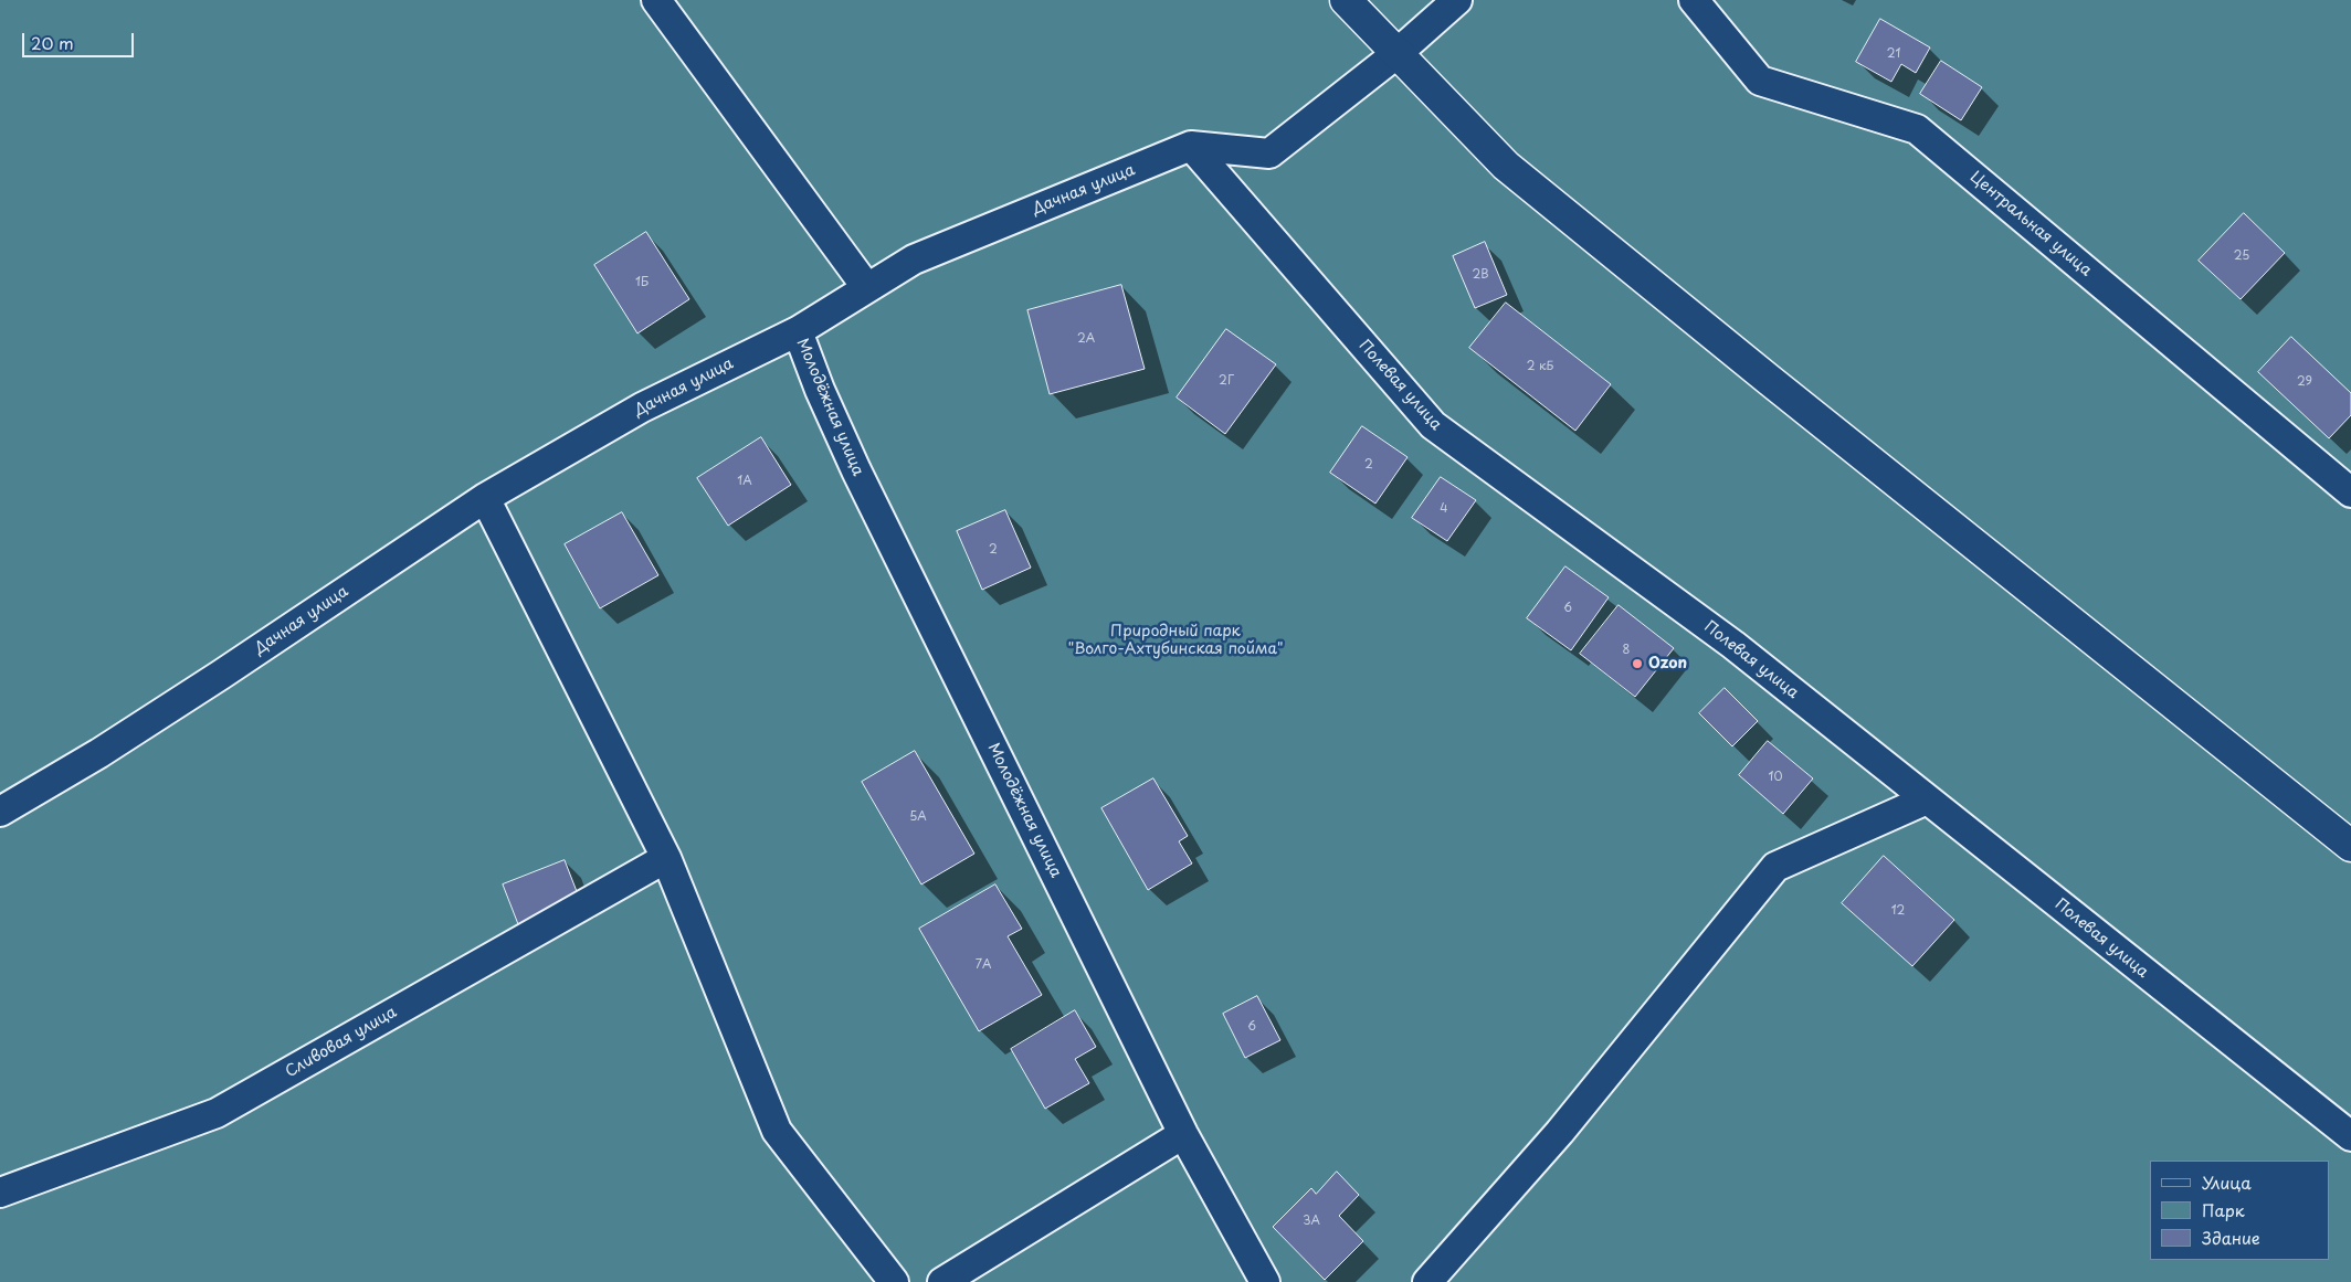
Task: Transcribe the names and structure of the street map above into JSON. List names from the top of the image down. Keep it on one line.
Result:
{"streets":{"street":["Дачная улица","Центральная улица","Полевая улица","Молодёжная улица","Сливовая улица"]},"crossings":[["Дачная улица","Полевая улица"],["Дачная улица","Молодёжная улица"]],"parks":["Природный парк \"Волго-Ахтубинская пойма\""],"places":["Ozon"],"house_numbers":["21","25","2В","1Б","2А","2 кБ","2Г","29","2","1А","4","2","6","8","10","5А","12","7А","6","3А"],"legend":["Улица","Парк","Здание"],"scale_bar":"20 m"}
